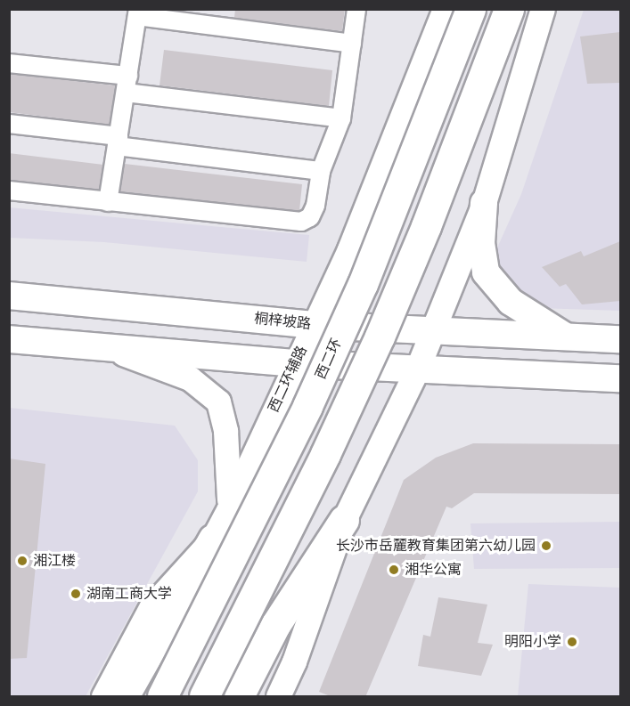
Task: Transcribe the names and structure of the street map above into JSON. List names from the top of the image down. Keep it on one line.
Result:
{"streets":{"highway":["西二环"],"main road":["桐梓坡路"],"street":["西二环辅路"]},"crossings":[["桐梓坡路","西二环辅路"]],"places":["长沙市岳麓教育集团第六幼儿园","湘江楼","湘华公寓","湖南工商大学","明阳小学"]}
